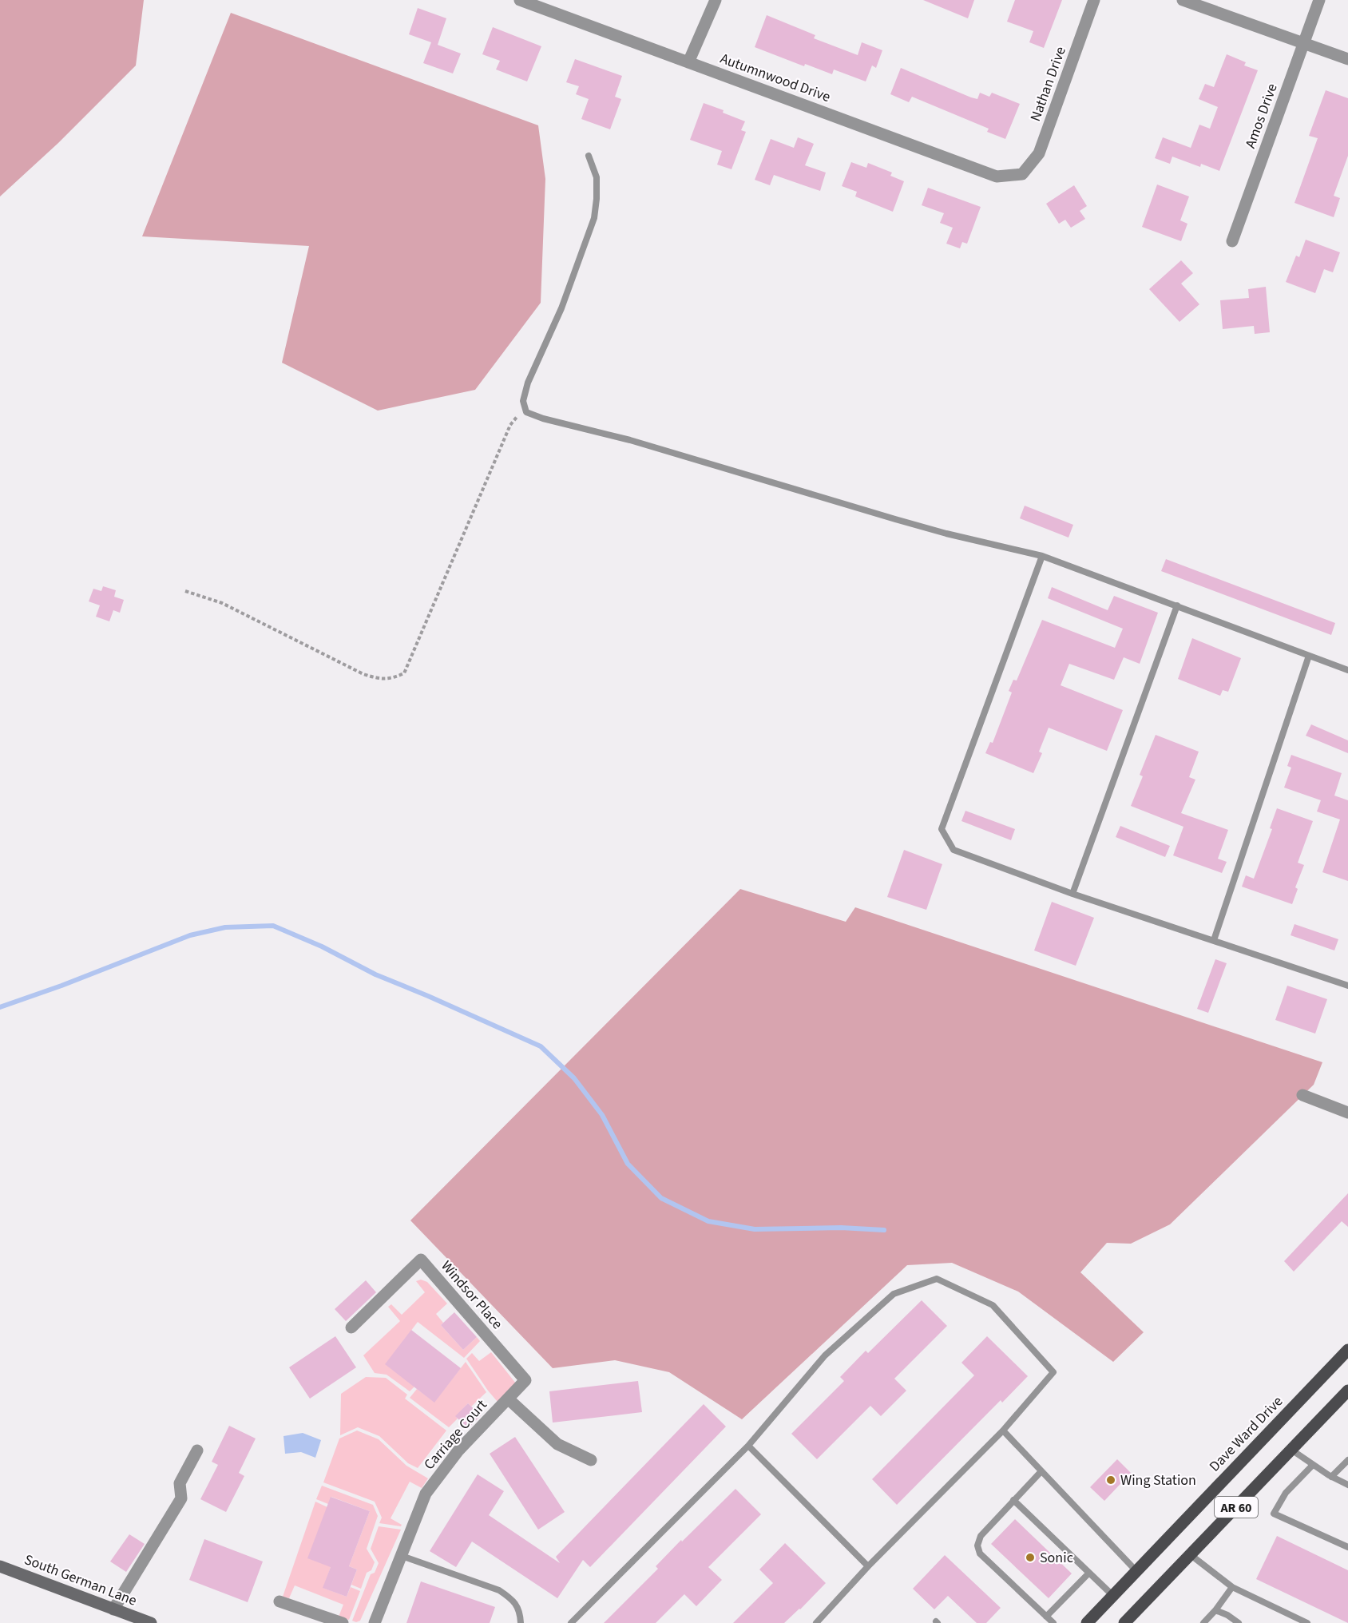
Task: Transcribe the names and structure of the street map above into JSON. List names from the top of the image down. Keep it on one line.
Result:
{"streets":{"main road":["Dave Ward Drive","AR 60"],"street":["Autumnwood Drive","Nathan Drive","Amos Drive","Windsor Place","Carriage Court","South German Lane"]},"crossings":[["Autumnwood Drive","Nathan Drive"],["Windsor Place","Carriage Court"]],"places":["Wing Station","Sonic"]}
